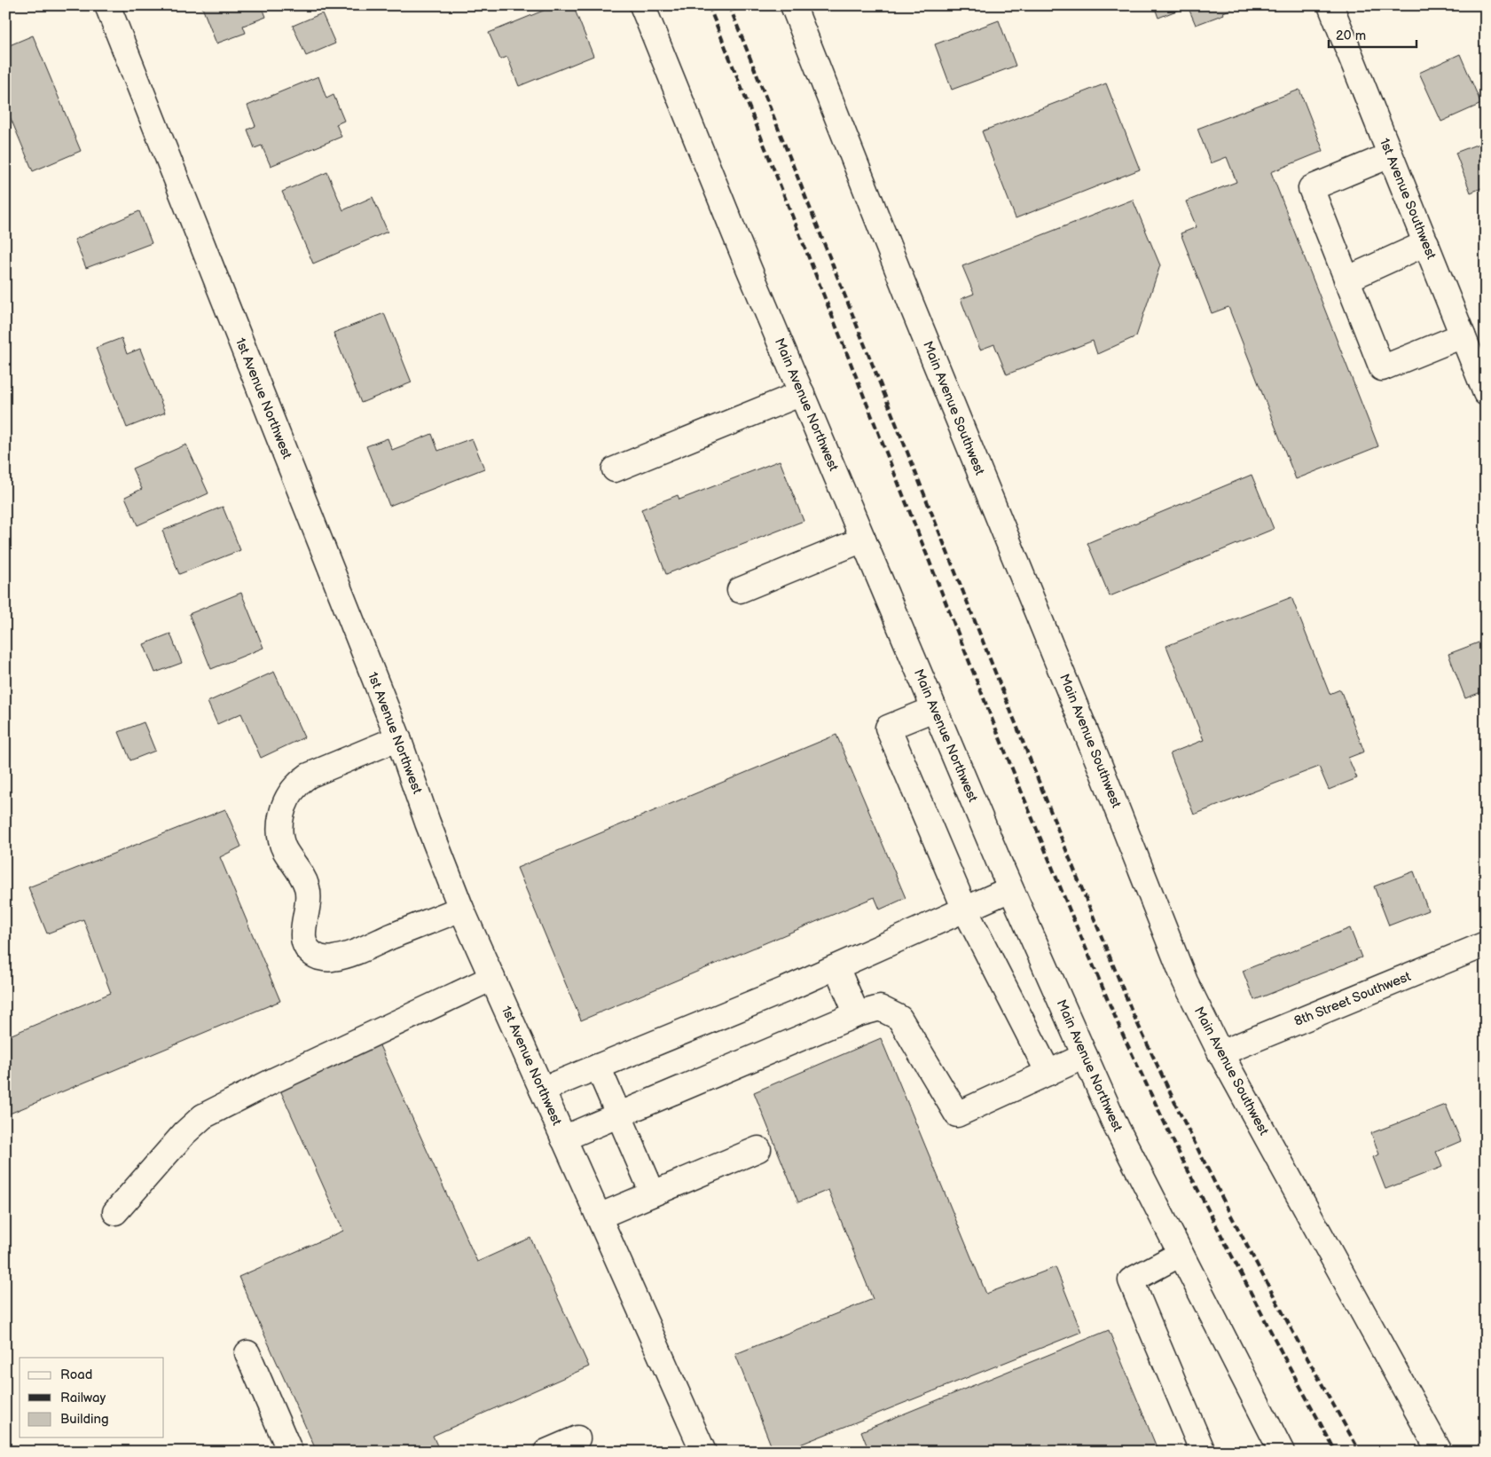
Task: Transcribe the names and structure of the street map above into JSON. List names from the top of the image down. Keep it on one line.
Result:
{"streets":{"street":["1st Avenue Southwest","1st Avenue Northwest","Main Avenue Northwest","Main Avenue Southwest","8th Street Southwest"]},"crossings":[["Main Avenue Southwest","8th Street Southwest"]],"legend":["Road","Railway","Building"],"scale_bar":"20 m"}
